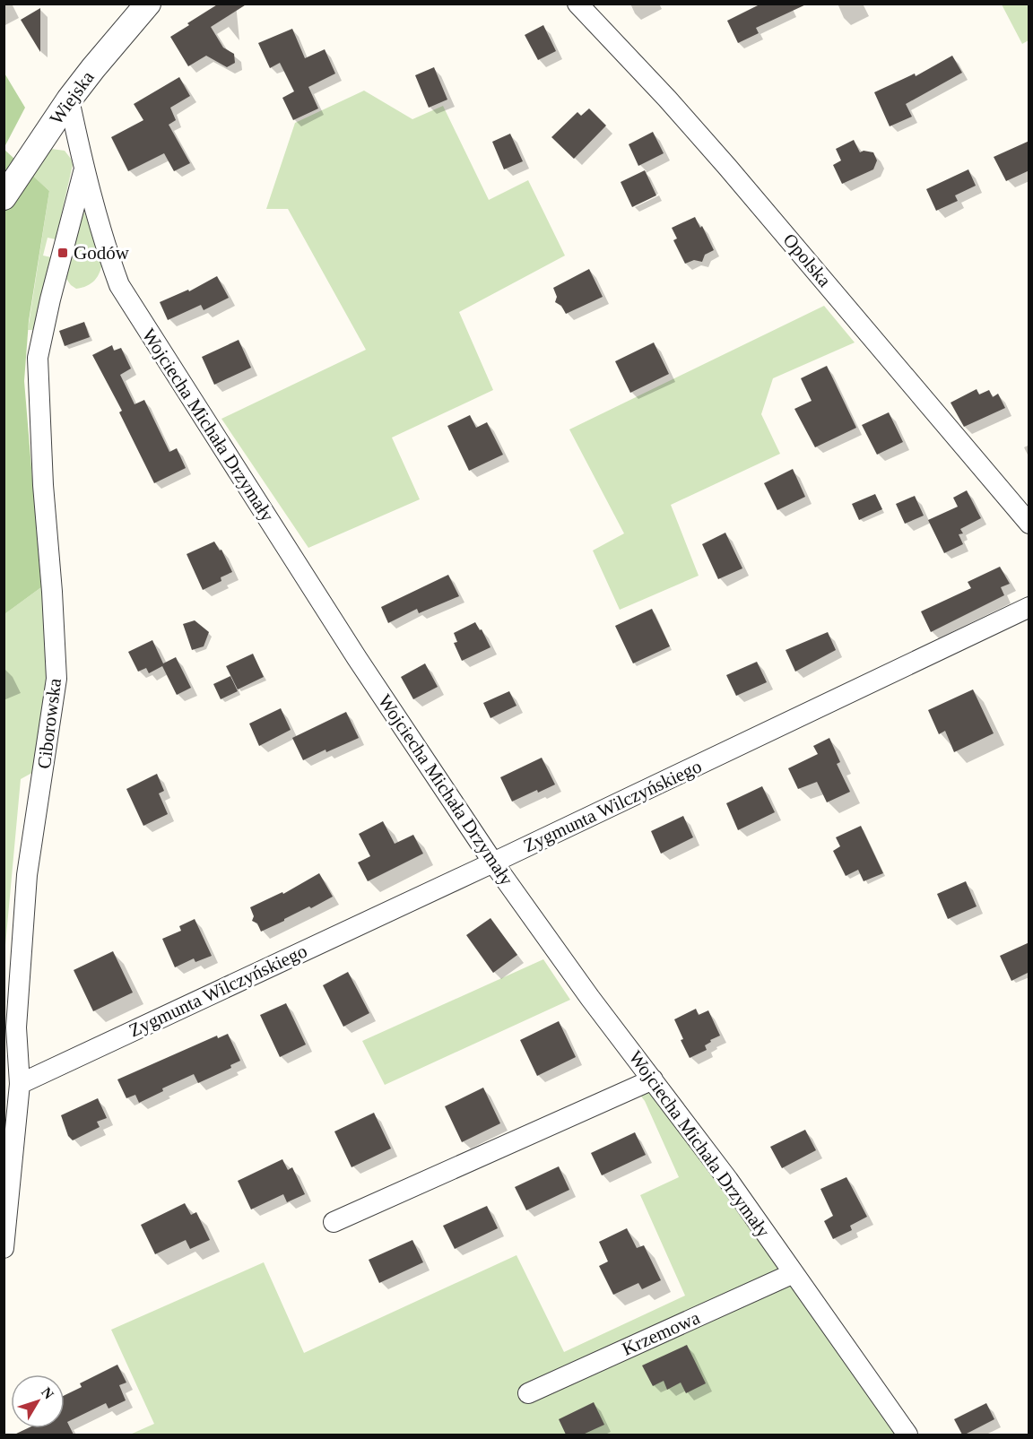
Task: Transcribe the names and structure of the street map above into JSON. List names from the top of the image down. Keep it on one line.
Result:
{"streets":{"street":["Wiejska","Opolska","Wojciecha Michała Drzymały","Ciborowska","Zygmunta Wilczyńskiego","Krzemowa"]},"crossings":[["Wiejska","Wojciecha Michała Drzymały"],["Wojciecha Michała Drzymały","Ciborowska"],["Wojciecha Michała Drzymały","Zygmunta Wilczyńskiego"],["Wojciecha Michała Drzymały","Krzemowa"],["Ciborowska","Zygmunta Wilczyńskiego"]],"places":{"transit":["Godów"]},"north":"top right"}
